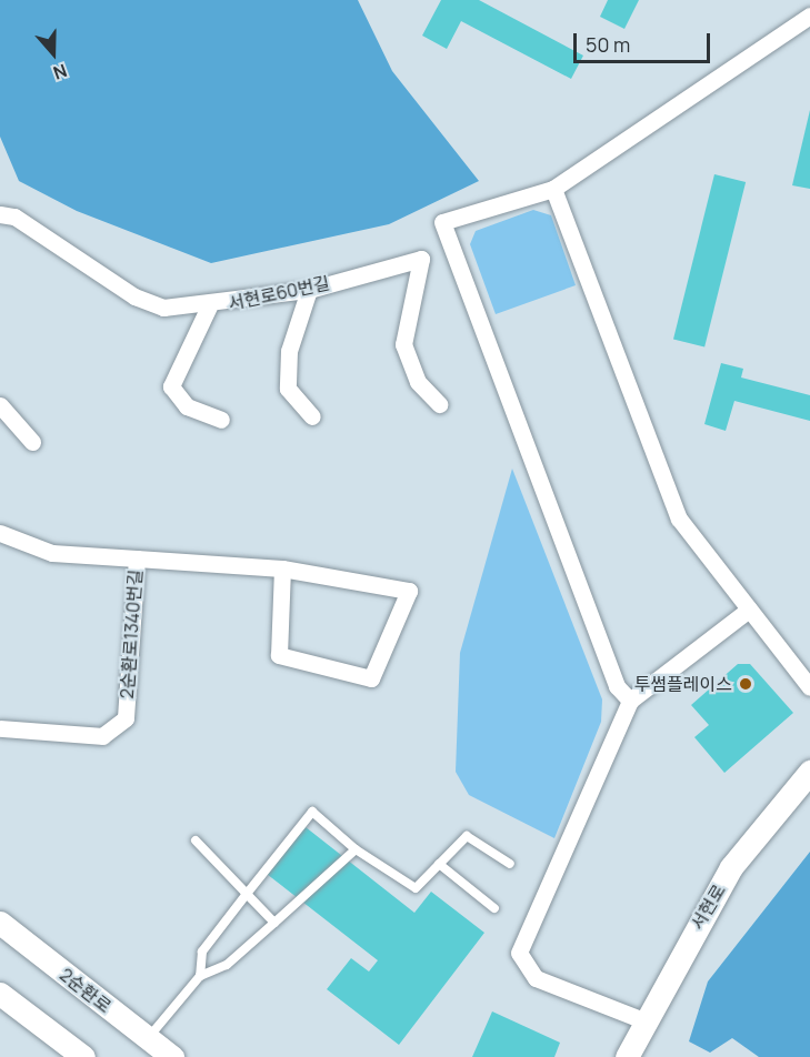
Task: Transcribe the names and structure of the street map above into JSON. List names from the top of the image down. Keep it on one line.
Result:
{"streets":{"street":["서현로60번길","2순환로1340번길","서현로","2순환로"]},"places":["투썸플레이스"],"scale_bar":"50 m","north":"bottom"}
